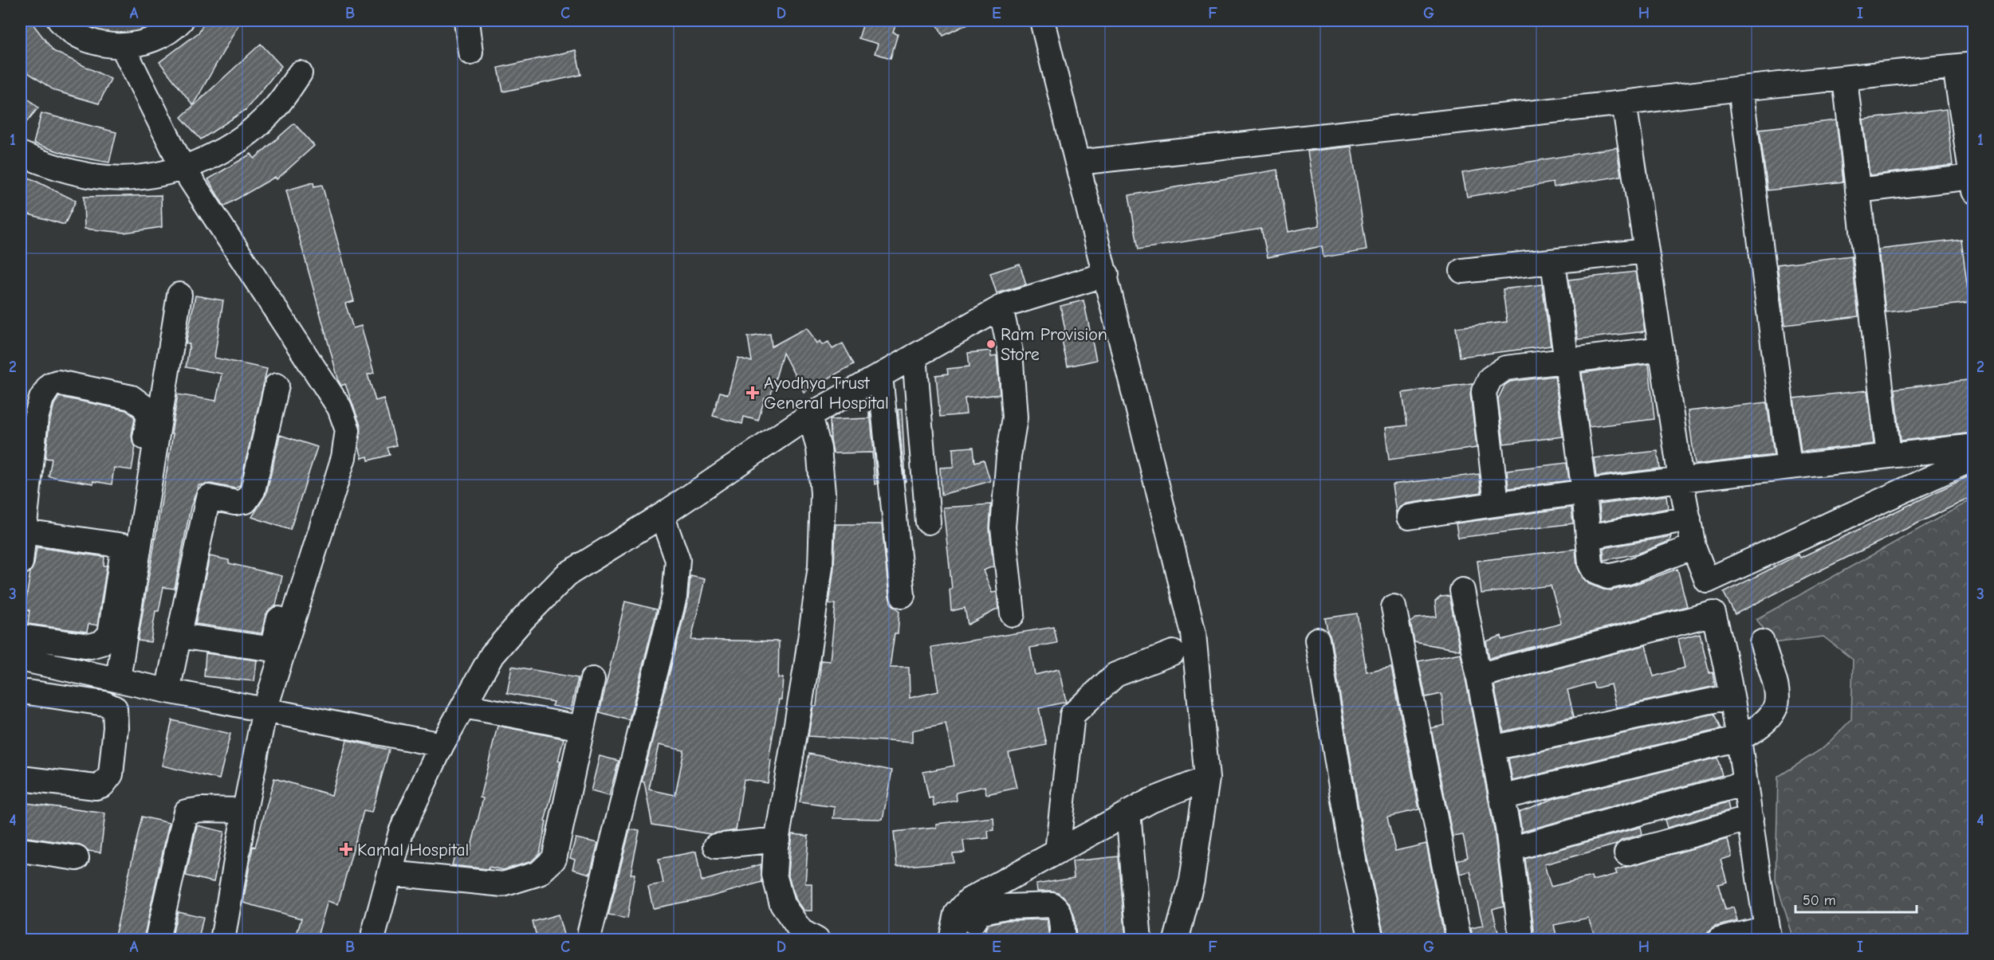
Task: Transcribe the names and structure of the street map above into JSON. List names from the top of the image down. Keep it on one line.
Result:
{"places":{"other":["Ram Provision Store"],"health":["Ayodhya Trust General Hospital","Kamal Hospital"]},"scale_bar":"50 m","grid":{"columns":["A","B","C","D","E","F","G","H","I"],"rows":["1","2","3","4"]}}
